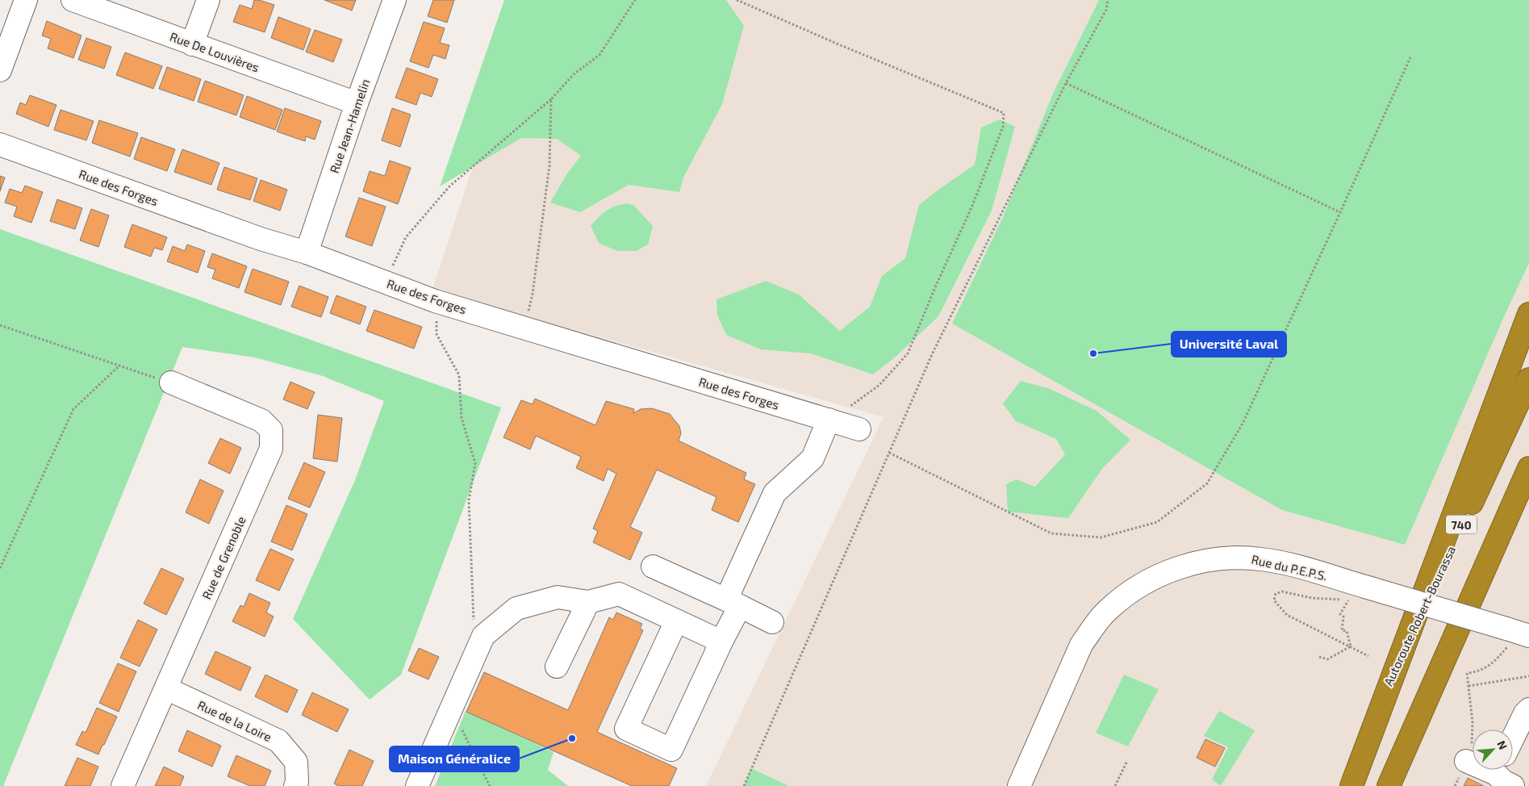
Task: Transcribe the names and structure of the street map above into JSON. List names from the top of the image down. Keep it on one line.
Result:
{"streets":{"highway":["740","Autoroute Robert-Bourassa"],"street":["Rue De Louvières","Rue Jean-Hamelin","Rue des Forges","Rue de Grenoble","Rue du P.E.P.S.","Rue de la Loire"]},"crossings":[["Rue De Louvières","Rue Jean-Hamelin"],["Rue Jean-Hamelin","Rue des Forges"],["Rue de Grenoble","Rue de la Loire"]],"places":["Université Laval","Maison Généralice"],"north":"top right"}
